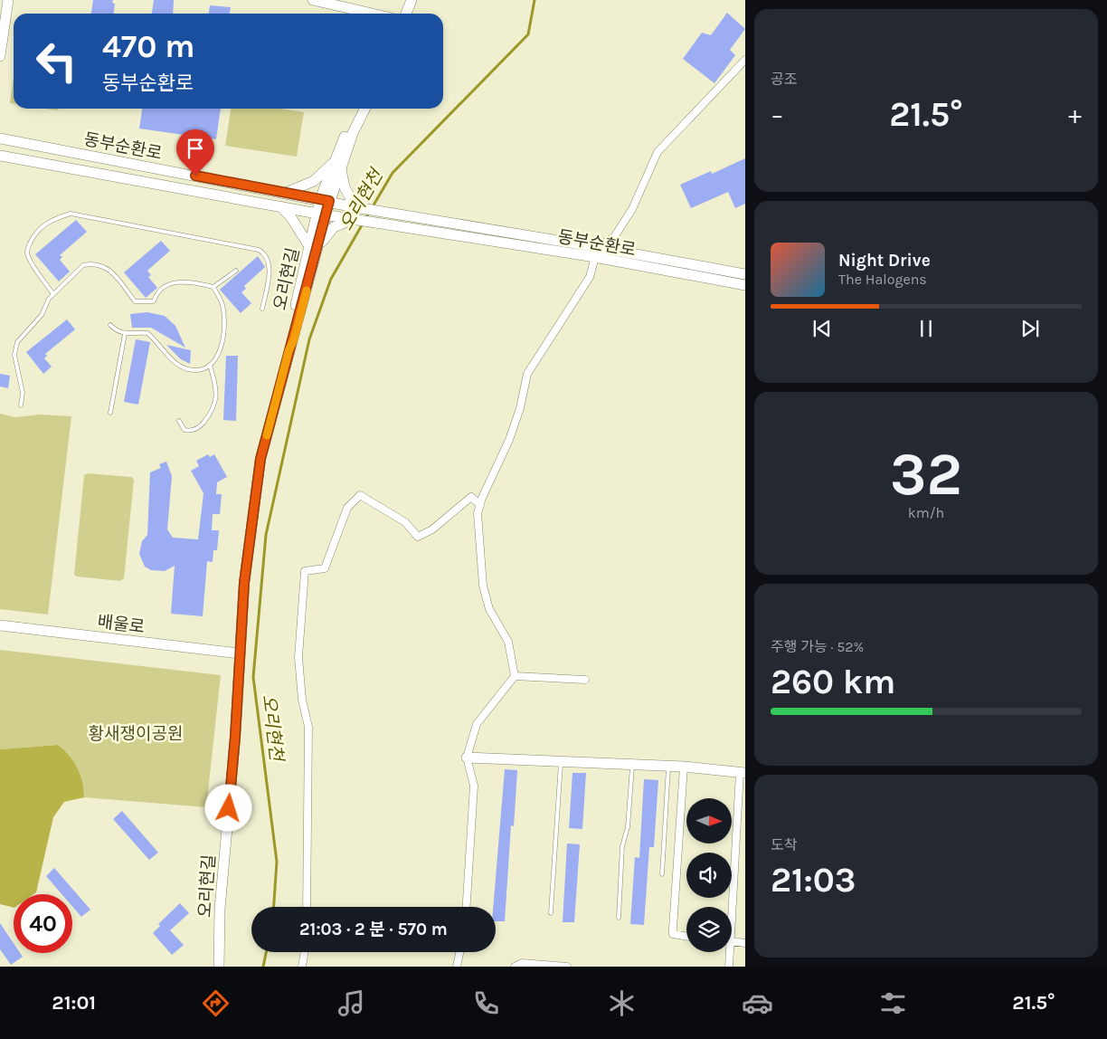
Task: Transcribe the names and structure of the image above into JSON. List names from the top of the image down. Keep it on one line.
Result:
{"streets":{"street":["동부순환로","오리현길","배울로"]},"crossings":[["동부순환로","오리현길"],["오리현길","배울로"]],"water":["오리현천"],"parks":["황새쟁이공원"],"north":"right","page":{"tile":["공조",["32","km/h"],["주행 가능 · 52%","260 km"],["도착","21:03"]],"turn":["470 m","동부순환로"],"heat":["−","21.5°","+"],"song":["Night Drive","The Halogens"],"limit":"40","trip":"21:03 · 2 분 · 570 m","tabs":["21:01","21.5°"]}}
